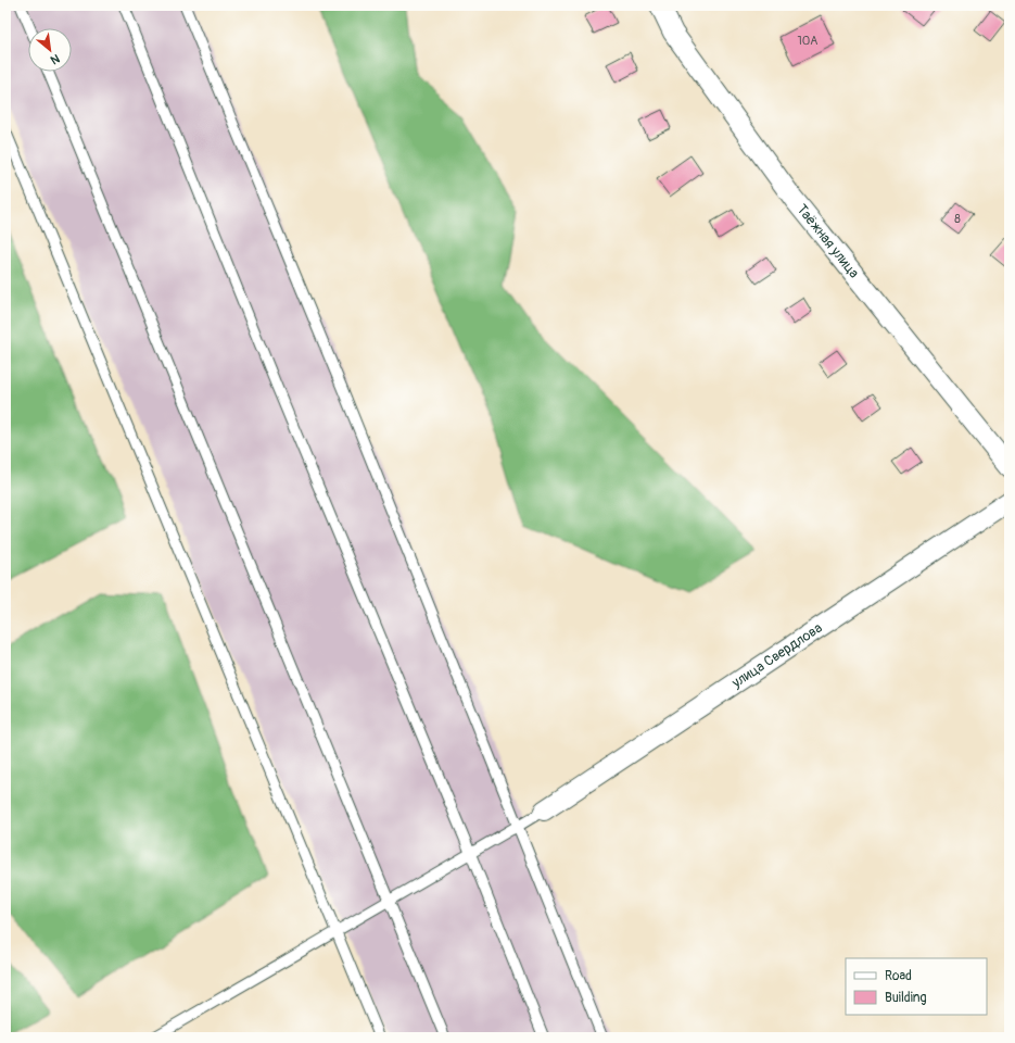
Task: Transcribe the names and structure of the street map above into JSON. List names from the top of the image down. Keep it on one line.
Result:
{"streets":{"street":["Таёжная улица","улица Свердлова"]},"house_numbers":["10А","8"],"legend":["Road","Building"],"north":"bottom right"}
